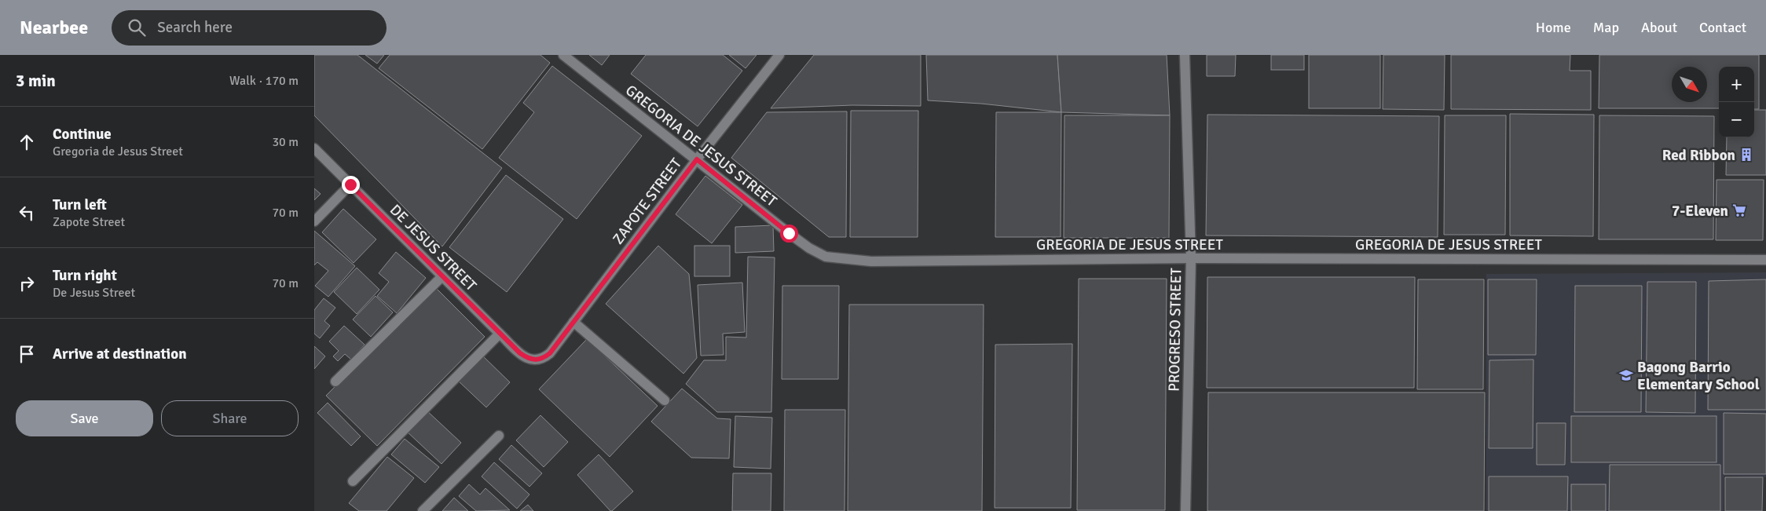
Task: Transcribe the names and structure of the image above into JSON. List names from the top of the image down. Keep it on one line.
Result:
{"streets":{"street":["GREGORIA DE JESUS STREET","ZAPOTE STREET","DE JESUS STREET","PROGRESO STREET"]},"crossings":[["GREGORIA DE JESUS STREET","ZAPOTE STREET"],["GREGORIA DE JESUS STREET","PROGRESO STREET"],["ZAPOTE STREET","DE JESUS STREET"]],"places":{"building":["Red Ribbon"],"supermarket":["7-Eleven"],"school or university":["Bagong Barrio Elementary School"]},"north":"bottom right","page":{"header":"Nearbee","search":"Search here","nav":["Home","Map","About","Contact"],"heading":["3 min","Walk · 170 m"],"map_buttons":["+","−"],"list":[["Continue","Gregoria de Jesus Street","30 m"],["Turn left","Zapote Street","70 m"],["Turn right","De Jesus Street","70 m"],"Arrive at destination"],"buttons":["Save","Share"]}}
